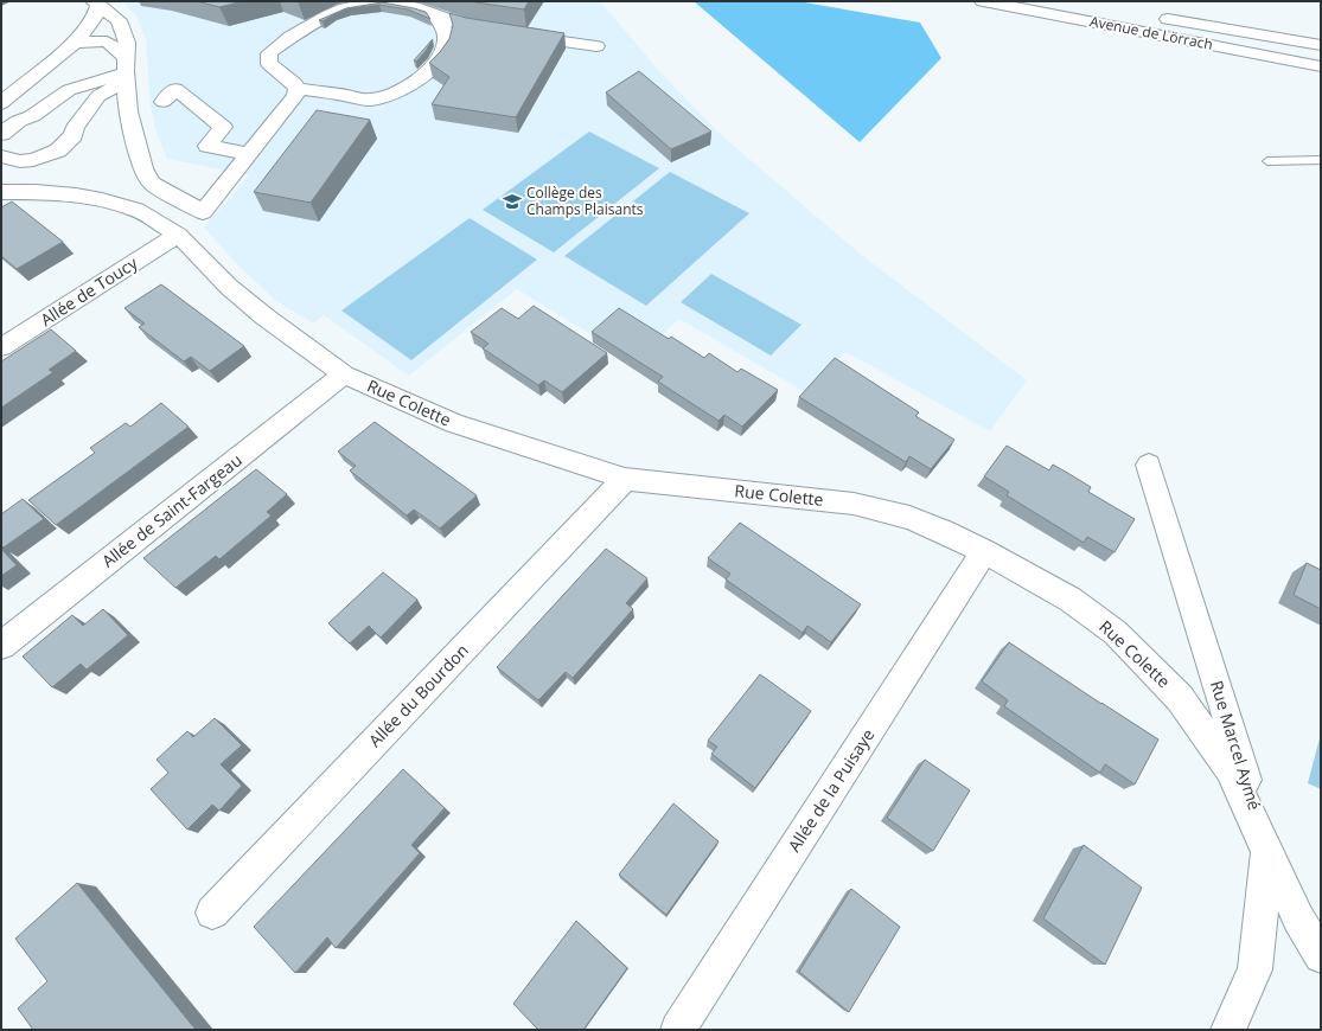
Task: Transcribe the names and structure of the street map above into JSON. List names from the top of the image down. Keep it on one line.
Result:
{"streets":{"street":["Avenue de Lörrach","Allée de Toucy","Rue Colette","Allée de Saint-Fargeau","Allée du Bourdon","Rue Marcel Aymé","Allée de la Puisaye"]},"crossings":[["Allée de Toucy","Rue Colette"],["Rue Colette","Allée de Saint-Fargeau"],["Rue Colette","Allée du Bourdon"],["Rue Colette","Rue Marcel Aymé"],["Rue Colette","Allée de la Puisaye"]],"places":{"school or university":["Collège des Champs Plaisants"]}}
